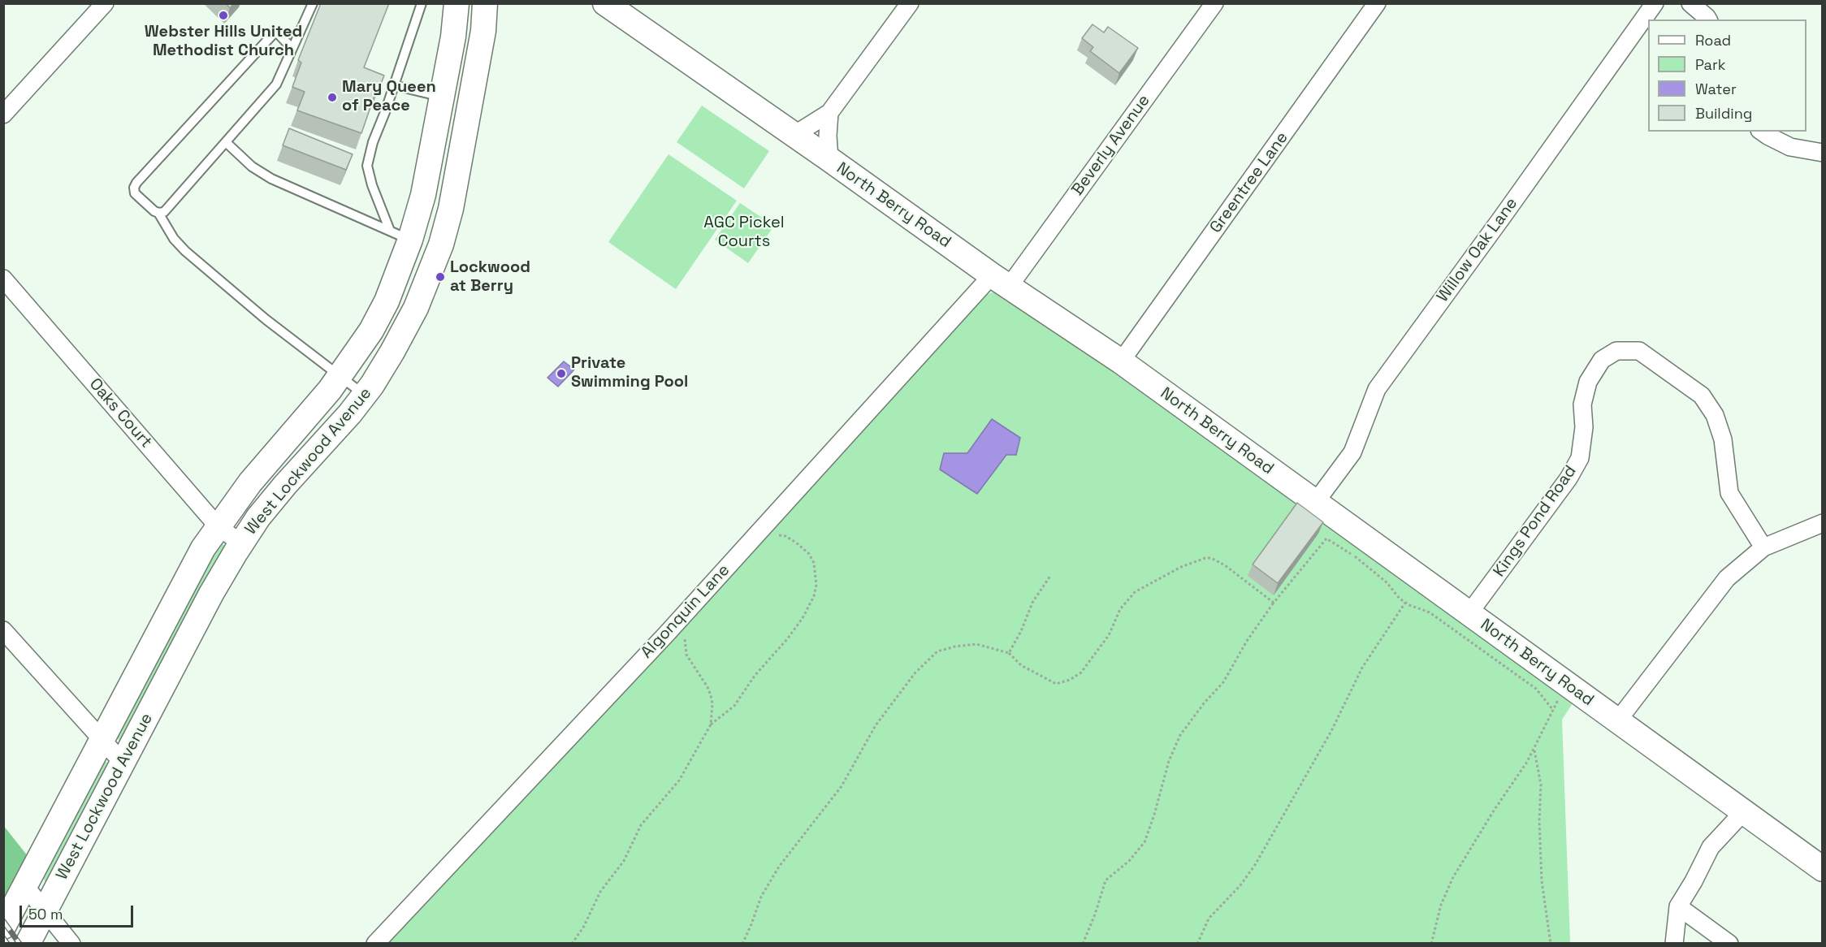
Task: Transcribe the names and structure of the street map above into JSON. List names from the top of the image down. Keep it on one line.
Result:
{"streets":{"main road":["North Berry Road","West Lockwood Avenue"],"street":["Beverly Avenue","Greentree Lane","Willow Oak Lane","Oaks Court","Kings Pond Road","Algonquin Lane"]},"crossings":[["Beverly Avenue","North Berry Road"],["Beverly Avenue","Algonquin Lane"],["Greentree Lane","North Berry Road"],["North Berry Road","Willow Oak Lane"],["North Berry Road","Kings Pond Road"],["North Berry Road","Algonquin Lane"],["Oaks Court","West Lockwood Avenue"]],"parks":["AGC Pickel Courts"],"places":["Webster Hills United Methodist Church","Mary Queen of Peace","Lockwood at Berry","Private Swimming Pool"],"legend":["Road","Park","Water","Building"],"scale_bar":"50 m"}
